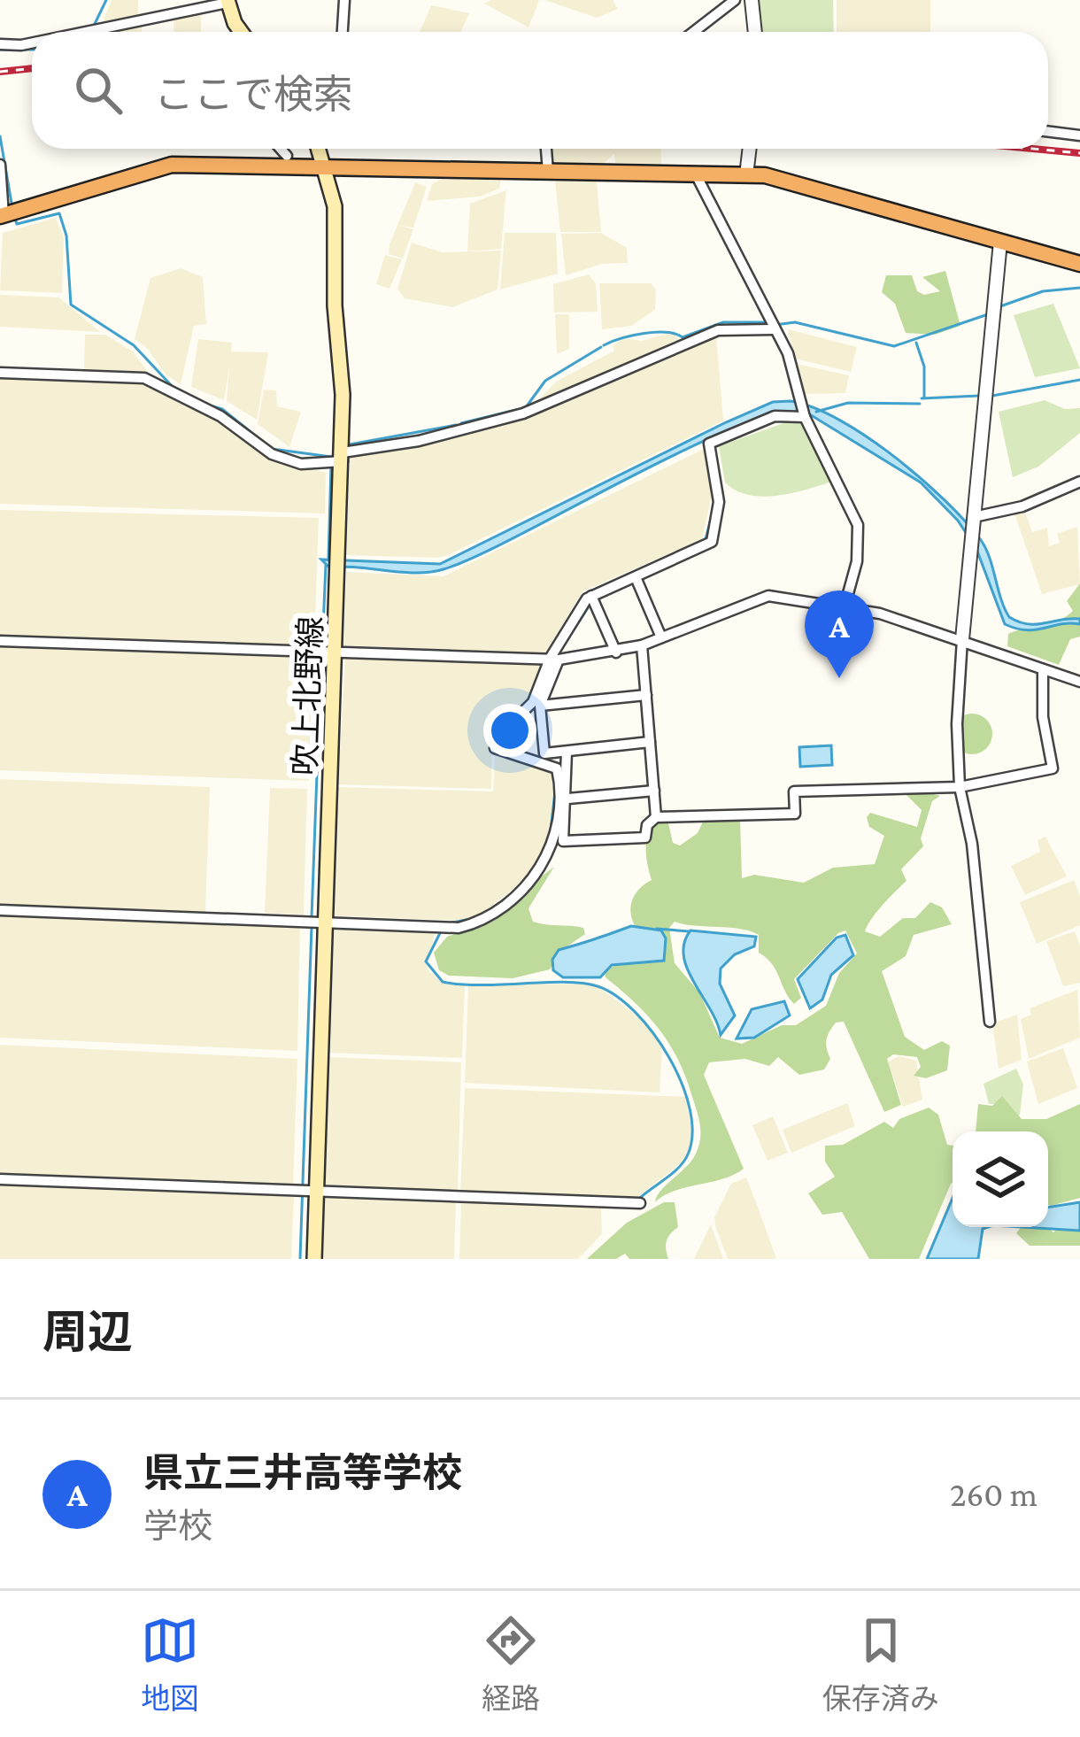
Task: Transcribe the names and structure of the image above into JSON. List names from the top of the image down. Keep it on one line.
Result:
{"streets":{"main road":["吹上北野線"]},"page":{"search":"ここで検索","pins":"A","heading":"周辺","list":[{"mark":"A","name":"県立三井高等学校","note":"学校","value":"260 m"}],"nav":["地図","経路","保存済み"]}}
